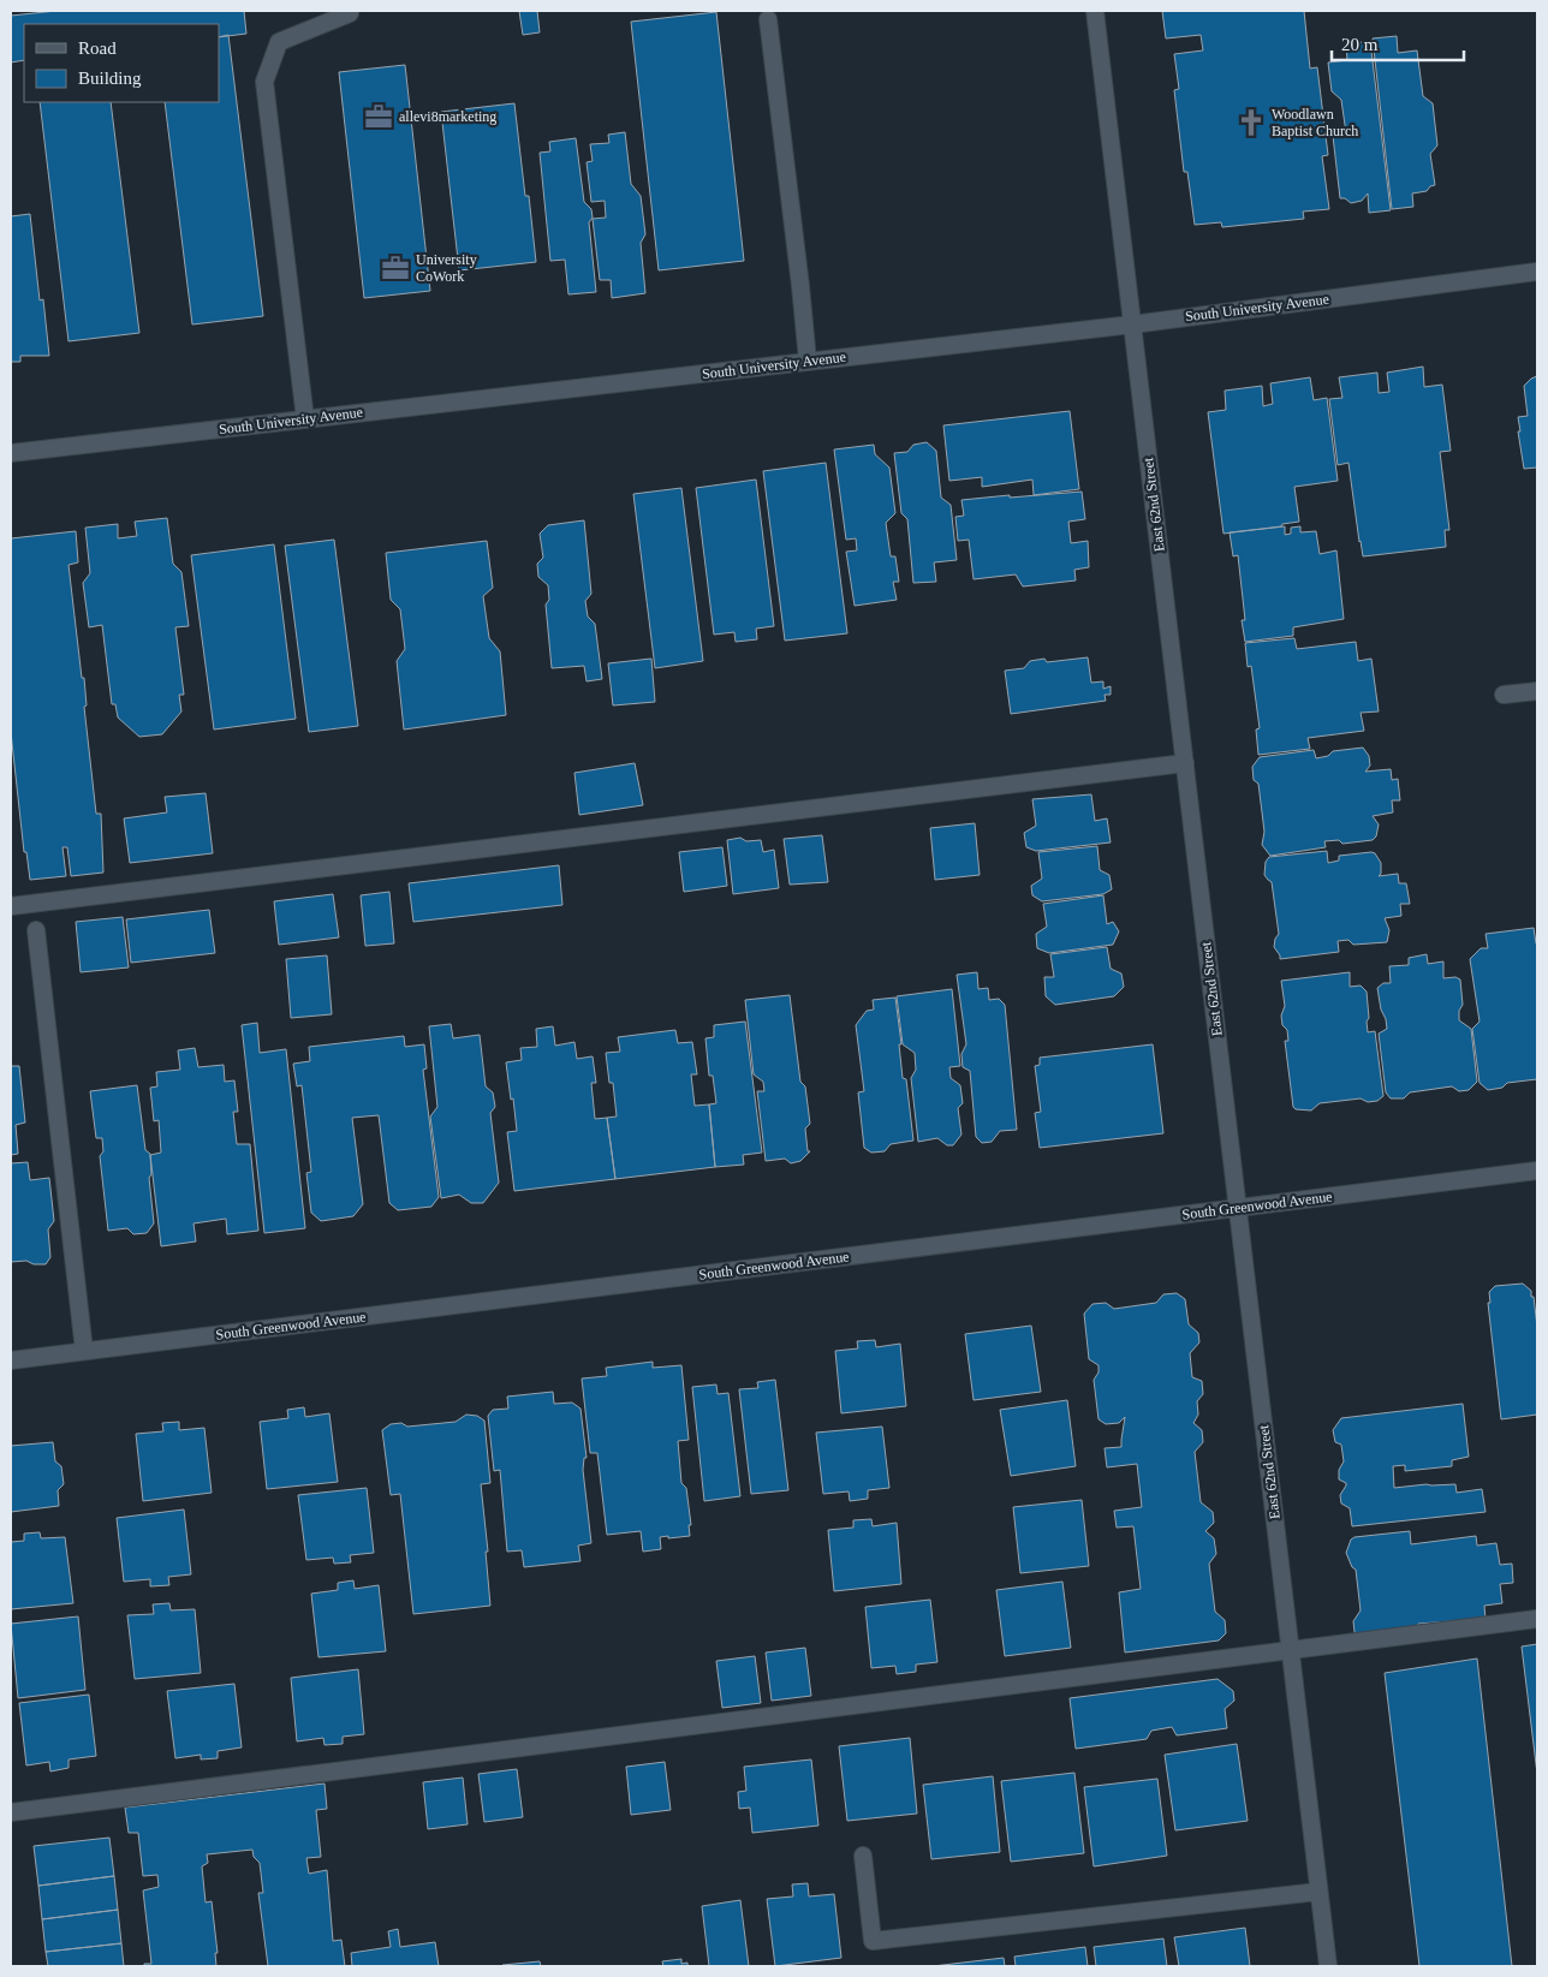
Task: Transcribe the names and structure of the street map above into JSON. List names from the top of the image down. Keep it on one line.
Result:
{"streets":{"street":["South University Avenue","East 62nd Street","South Greenwood Avenue"]},"crossings":[["South University Avenue","East 62nd Street"],["East 62nd Street","South Greenwood Avenue"]],"places":{"office":["allevi8marketing","University CoWork"],"church":["Woodlawn Baptist Church"]},"legend":["Road","Building"],"scale_bar":"20 m"}
